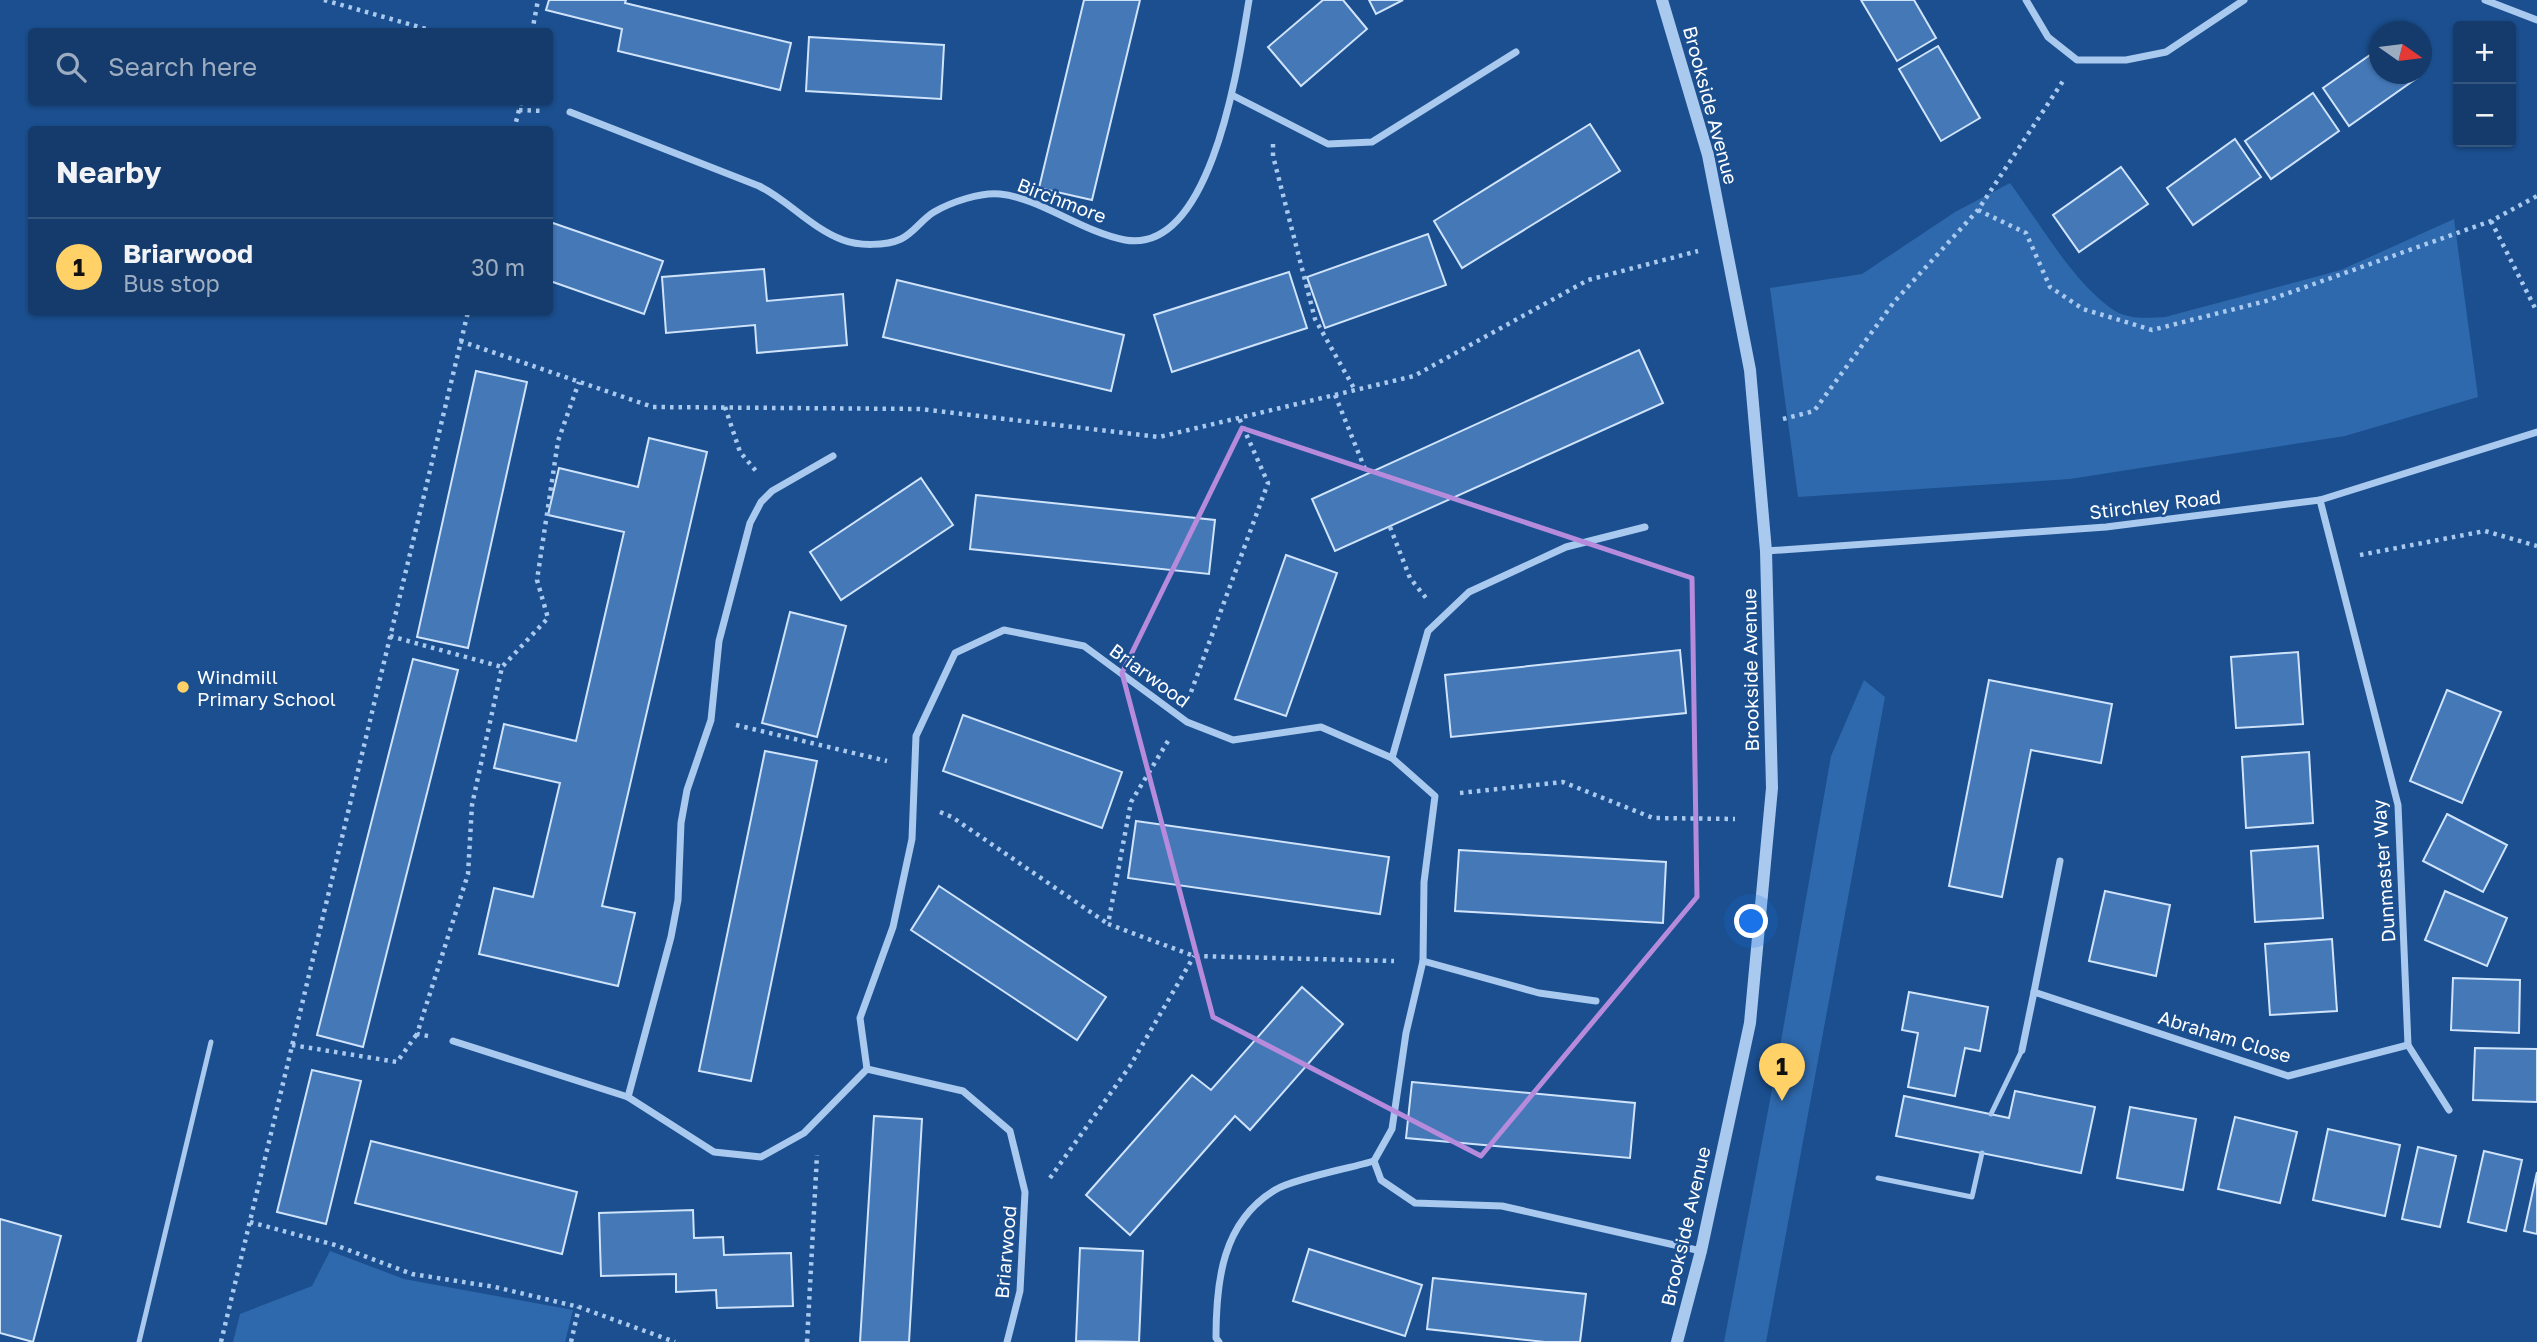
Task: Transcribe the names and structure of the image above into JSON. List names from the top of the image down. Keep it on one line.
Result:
{"streets":{"street":["Brookside Avenue","Birchmore","Stirchley Road","Briarwood","Dunmaster Way","Abraham Close"]},"crossings":[["Brookside Avenue","Stirchley Road"],["Stirchley Road","Dunmaster Way"],["Dunmaster Way","Abraham Close"]],"places":["Windmill Primary School"],"north":"right","page":{"map_buttons":["+","−"],"search":"Search here","heading":"Nearby","list":[{"mark":"1","name":"Briarwood","note":"Bus stop","value":"30 m"}],"pins":"1"}}
